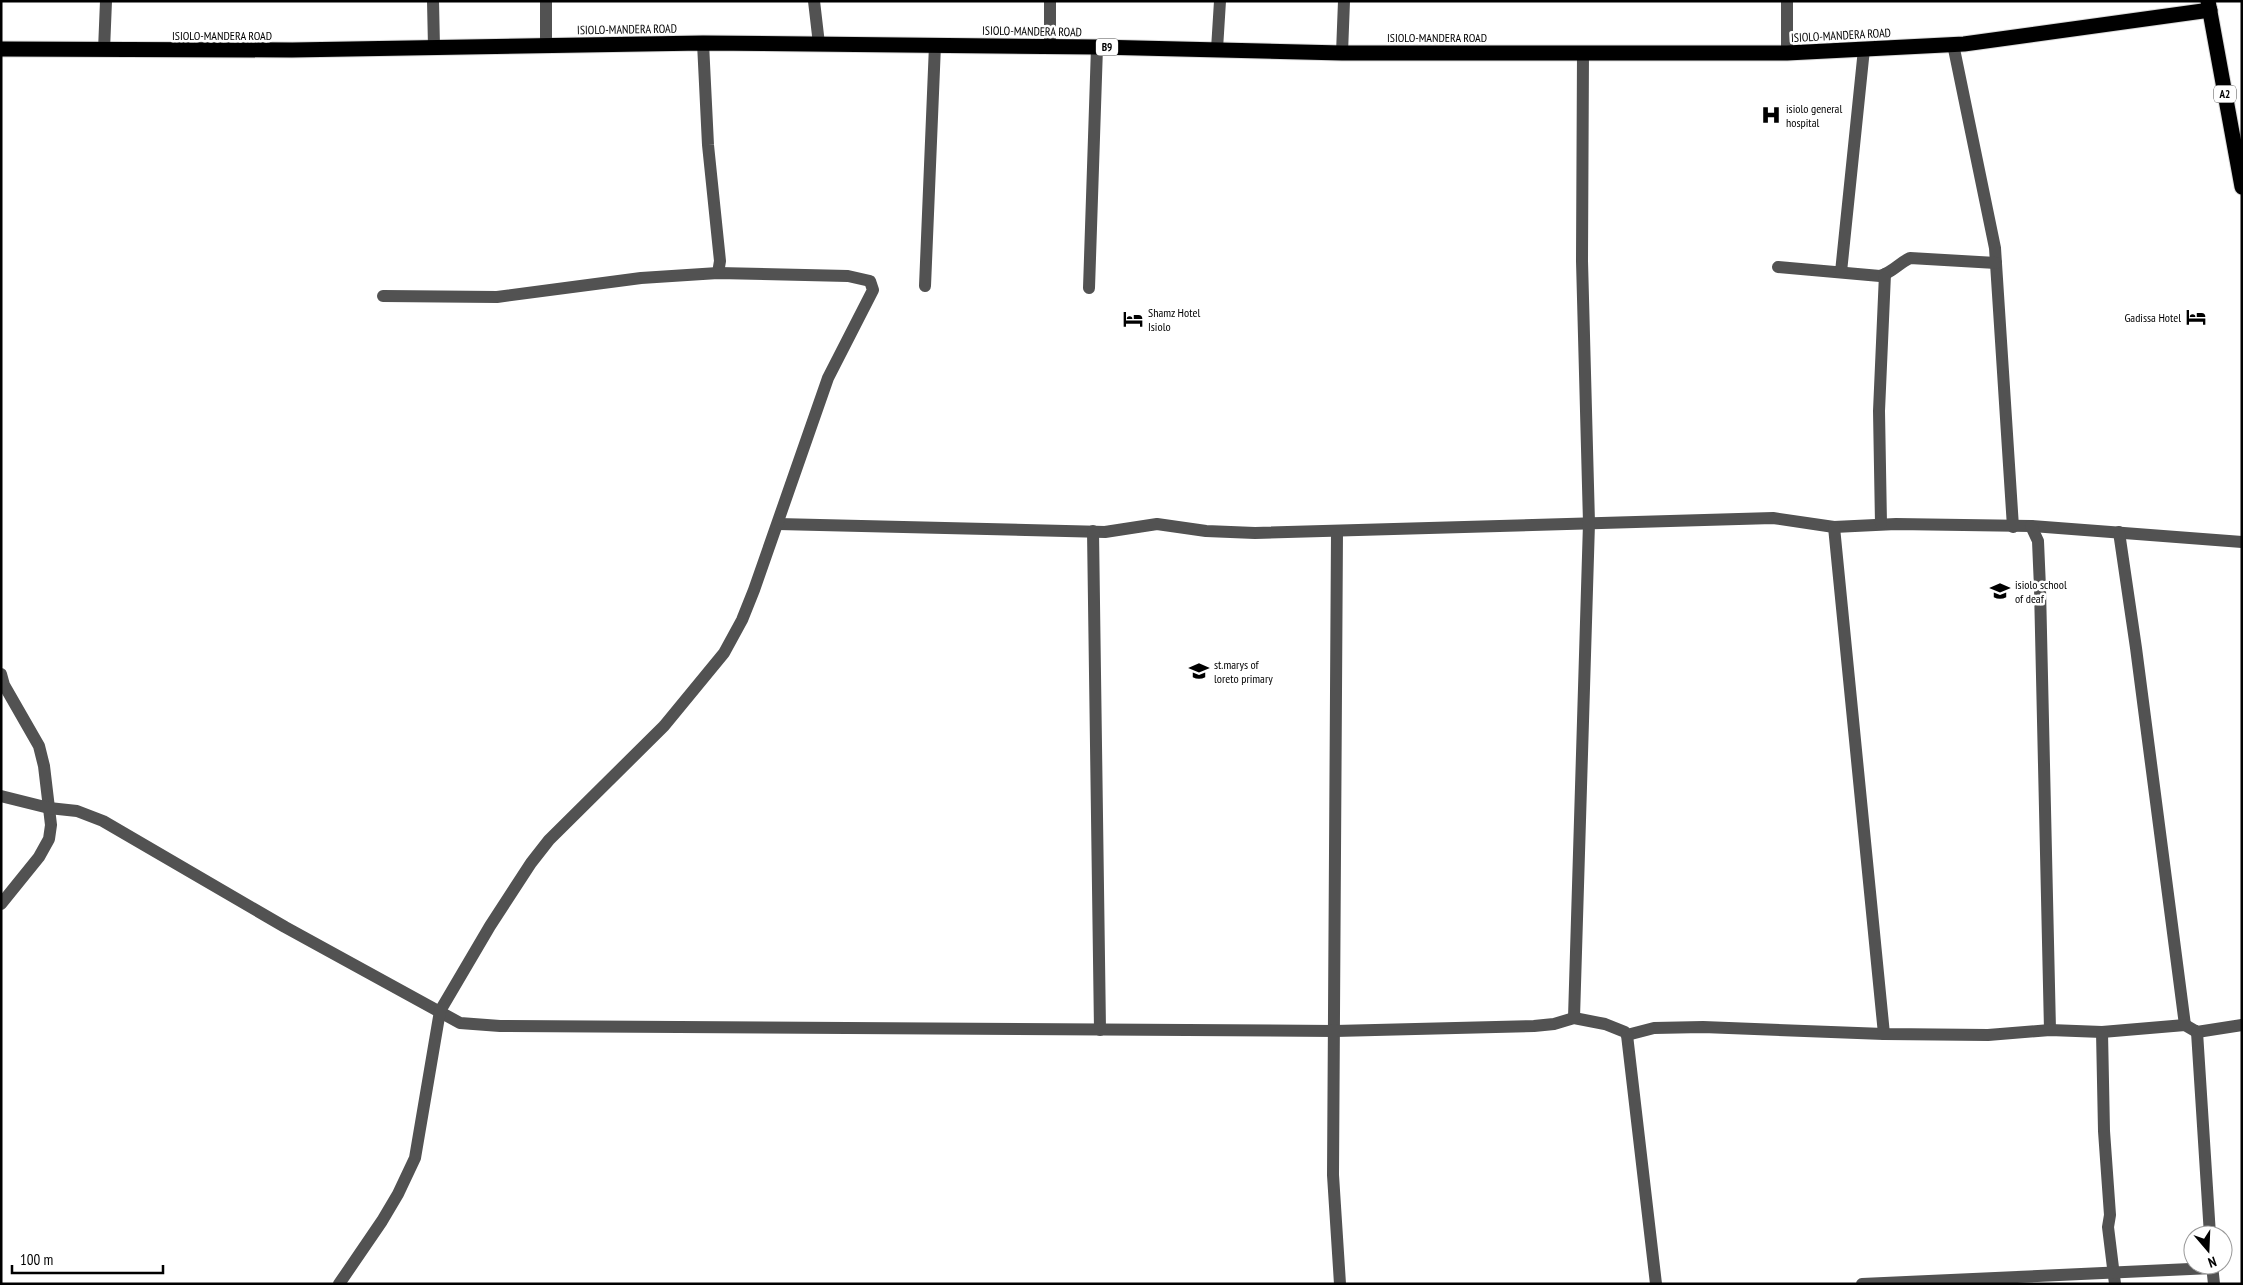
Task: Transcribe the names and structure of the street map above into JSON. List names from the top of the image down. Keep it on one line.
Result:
{"streets":{"highway":["ISIOLO-MANDERA ROAD","B9","A2"]},"crossings":[["ISIOLO-MANDERA ROAD","A2"]],"places":{"hospital":["isiolo general hospital"],"hotel":["Gadissa Hotel","Shamz Hotel Isiolo"],"school or university":["isiolo school of deaf","st.marys of loreto primary"]},"scale_bar":"100 m","north":"bottom"}
